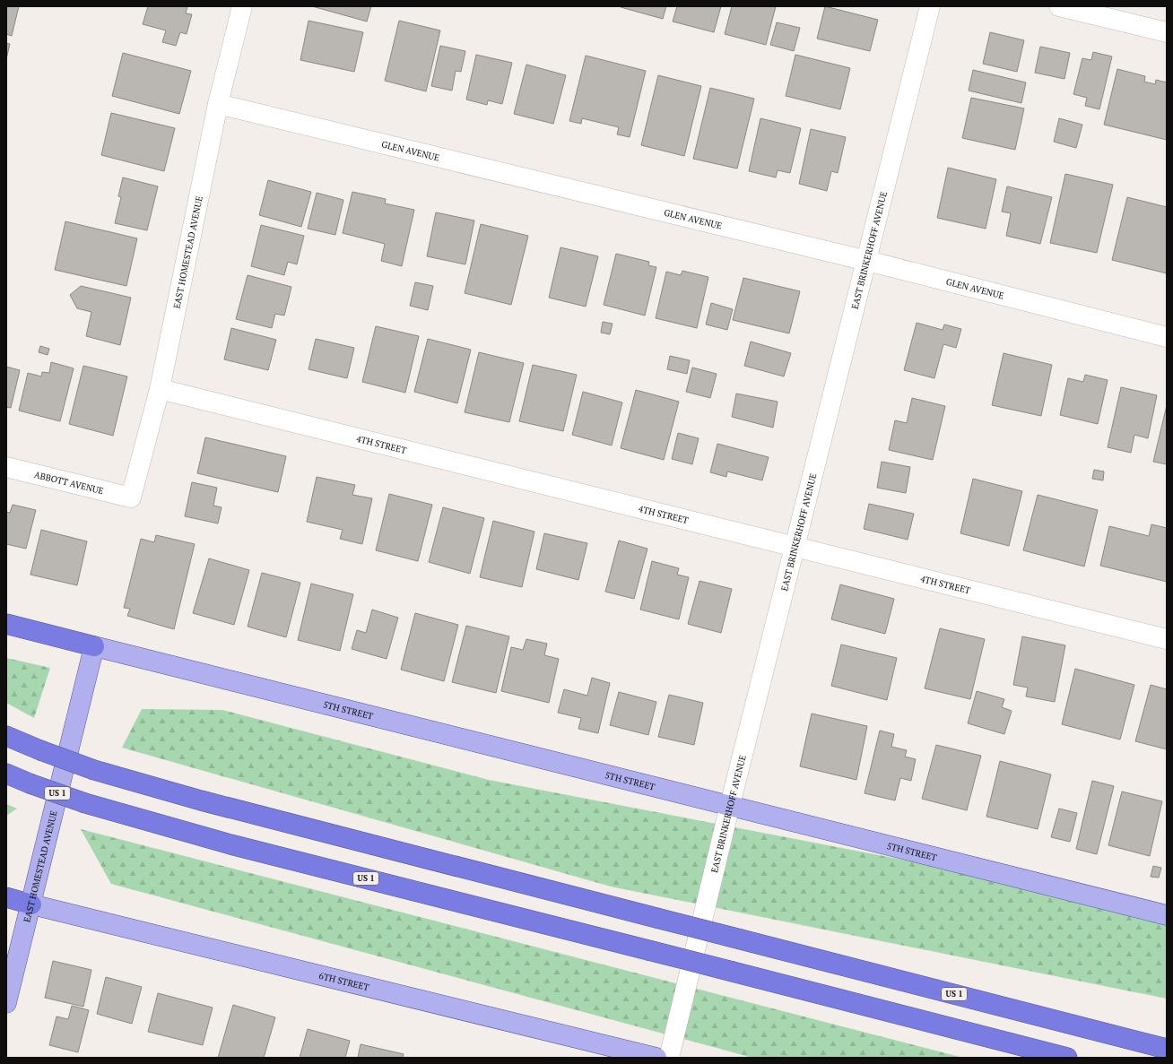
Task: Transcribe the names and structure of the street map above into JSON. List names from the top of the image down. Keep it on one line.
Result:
{"streets":{"highway":["US 1"],"main road":["EAST HOMESTEAD AVENUE","5TH STREET","6TH STREET"],"street":["GLEN AVENUE","EAST BRINKERHOFF AVENUE","4TH STREET","ABBOTT AVENUE"]},"crossings":[["GLEN AVENUE","EAST BRINKERHOFF AVENUE"],["GLEN AVENUE","EAST HOMESTEAD AVENUE"],["EAST BRINKERHOFF AVENUE","4TH STREET"],["EAST BRINKERHOFF AVENUE","5TH STREET"],["EAST HOMESTEAD AVENUE","4TH STREET"],["EAST HOMESTEAD AVENUE","ABBOTT AVENUE"],["EAST HOMESTEAD AVENUE","5TH STREET"],["EAST HOMESTEAD AVENUE","6TH STREET"]]}
